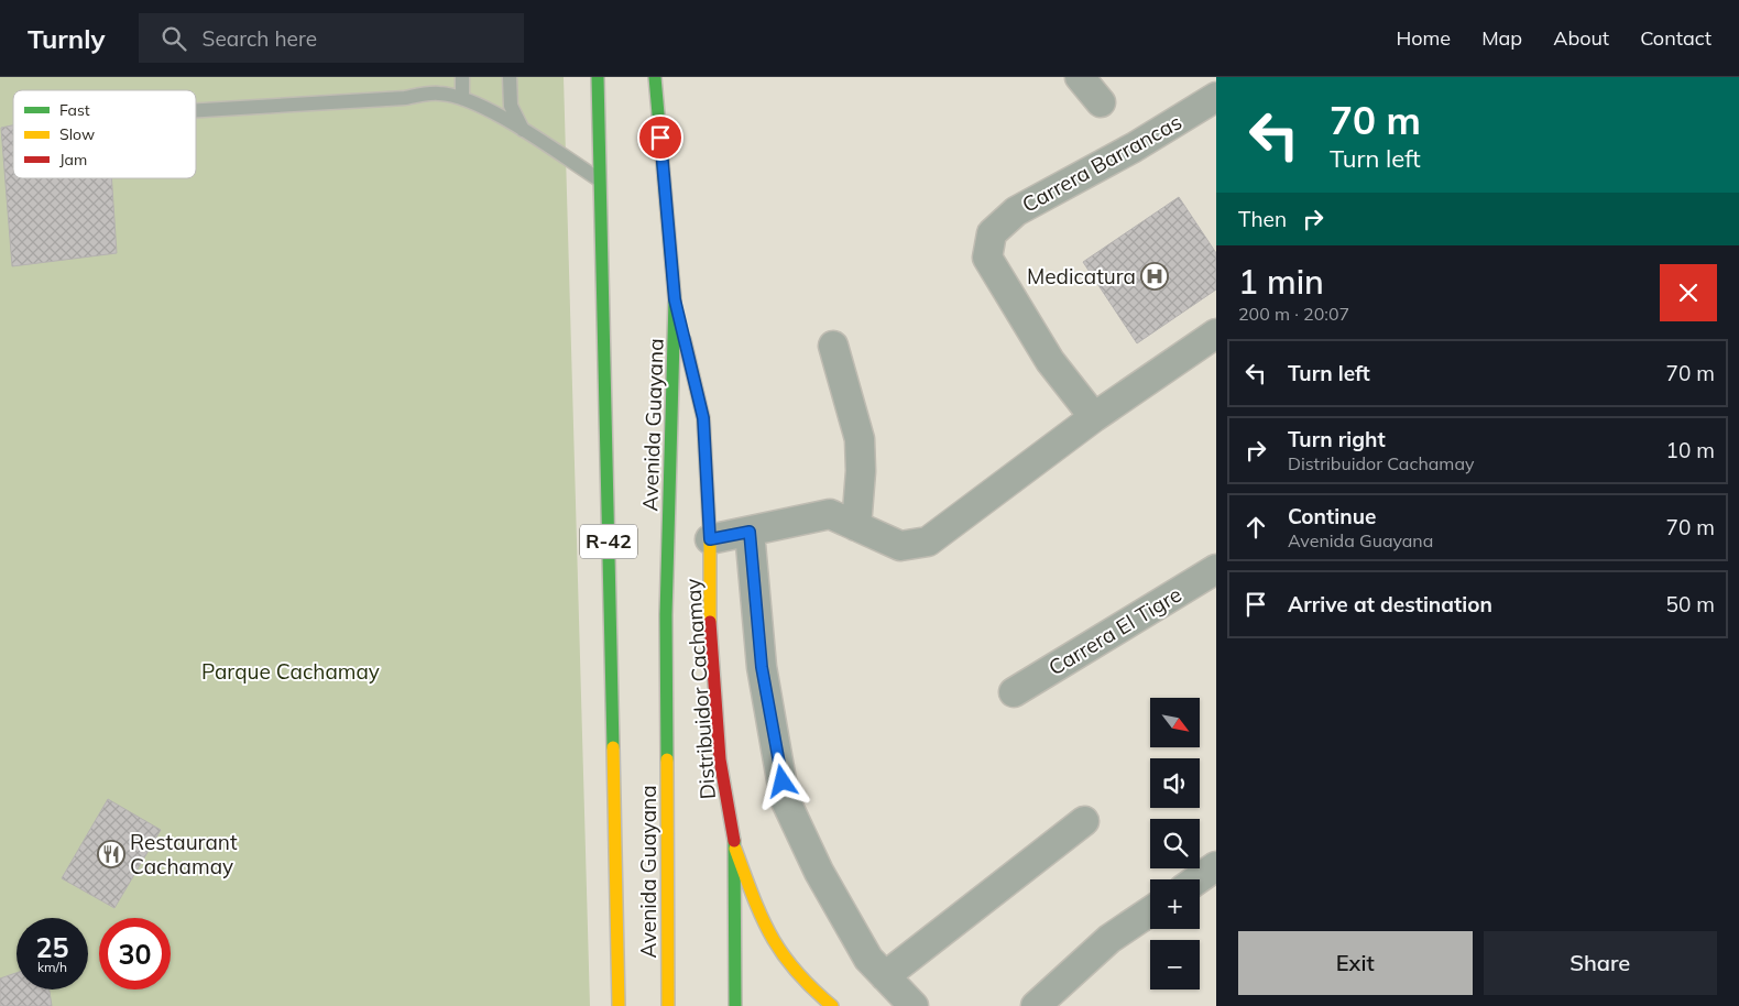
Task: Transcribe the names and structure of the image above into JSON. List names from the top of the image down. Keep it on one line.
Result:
{"streets":{"main road":["Avenida Guayana","R-42","Distribuidor Cachamay"],"street":["Carrera Barrancas","Carrera El Tigre"]},"crossings":[["Avenida Guayana","Distribuidor Cachamay"]],"parks":["Parque Cachamay"],"places":{"hospital":["Medicatura"],"restaurant":["Restaurant Cachamay"]},"legend":["Fast","Slow","Jam"],"north":"bottom right","page":{"header":"Turnly","search":"Search here","nav":["Home","Map","About","Contact"],"turn":["70 m","Turn left"],"then":"Then","heading":["1 min","200 m · 20:07"],"list":[{"name":"Turn left","value":"70 m"},{"name":"Turn right","note":"Distribuidor Cachamay","value":"10 m"},{"name":"Continue","note":"Avenida Guayana","value":"70 m"},{"name":"Arrive at destination","value":"50 m"}],"map_buttons":["+","−"],"speed":"25 km/h","limit":"30","buttons":["Exit","Share"]}}
